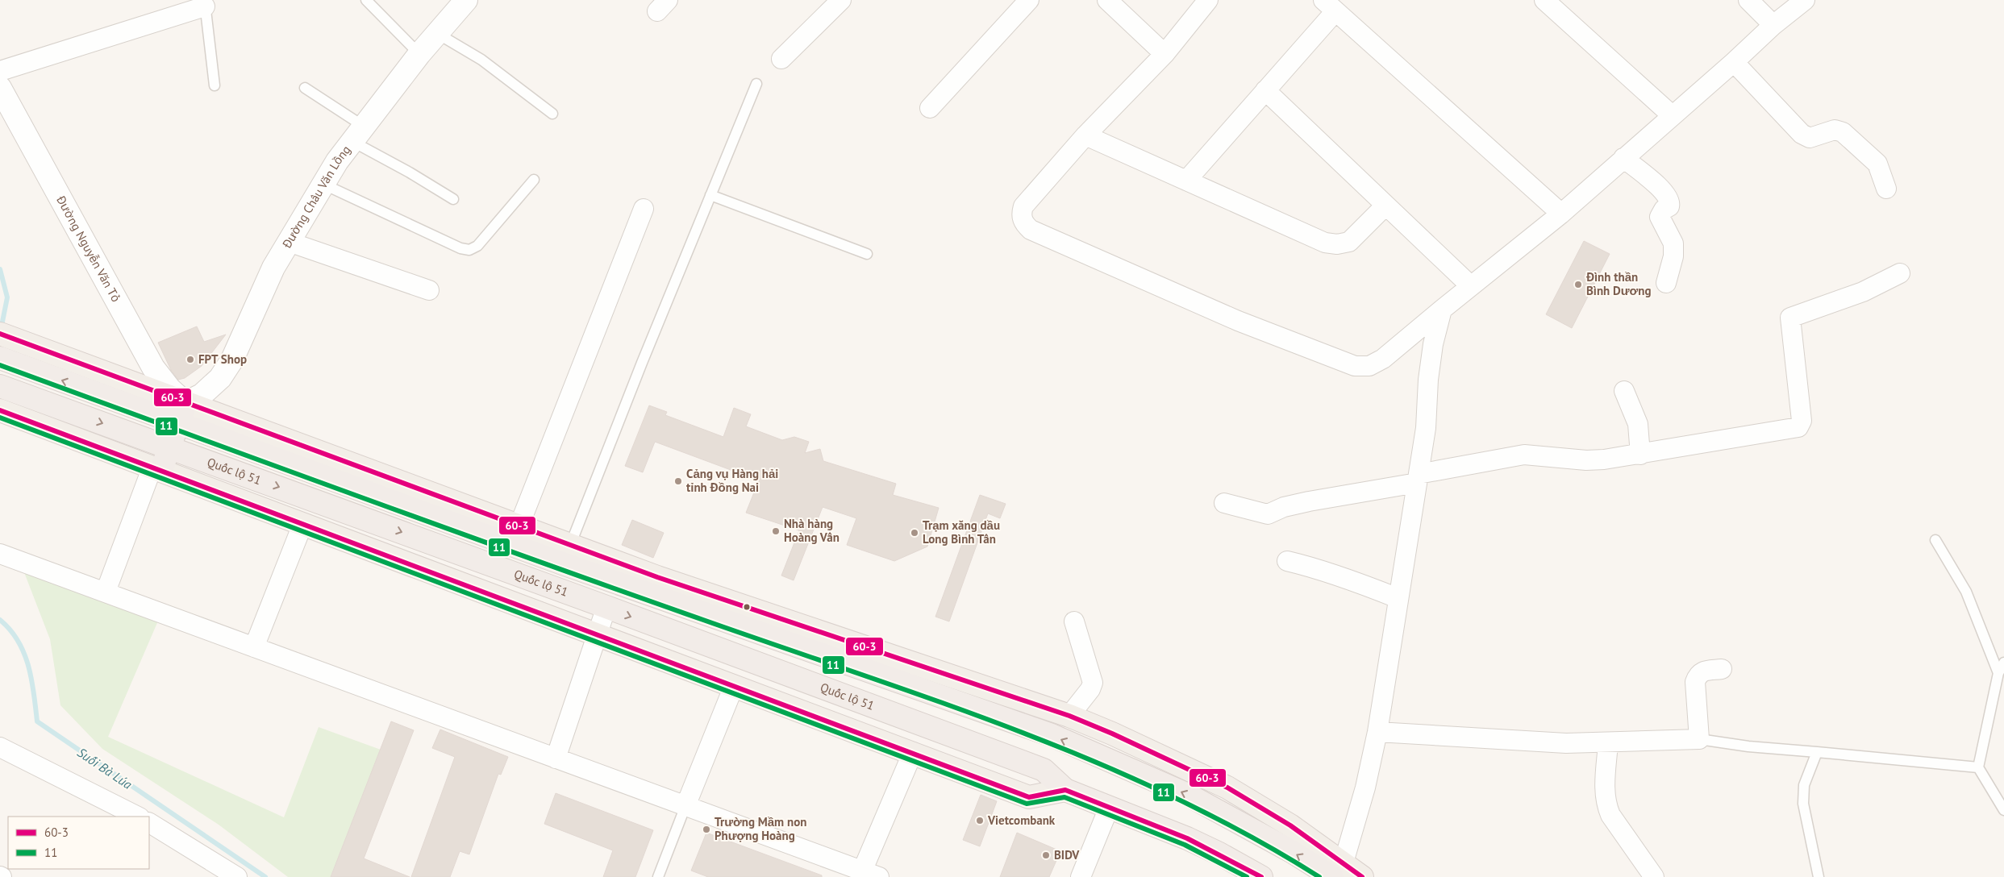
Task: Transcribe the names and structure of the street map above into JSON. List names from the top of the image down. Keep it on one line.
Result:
{"streets":{"highway":["Quốc lộ 51"],"street":["Đường Châu Văn Lồng","Đường Nguyễn Văn Tỏ"]},"crossings":[["Đường Châu Văn Lồng","Đường Nguyễn Văn Tỏ"],["Đường Châu Văn Lồng","Quốc lộ 51"],["Đường Nguyễn Văn Tỏ","Quốc lộ 51"]],"water":["Suối Bà Lúa"],"places":["Đình thần Bình Dương","FPT Shop","Cảng vụ Hàng hải tỉnh Đồng Nai","Nhà hàng Hoàng Vân","Trạm xăng dầu Long Bình Tân","Vietcombank","Trường Mầm non Phượng Hoàng","BIDV"],"lines":["transit line 60-3","transit line 11"],"legend":["60-3","11"]}
